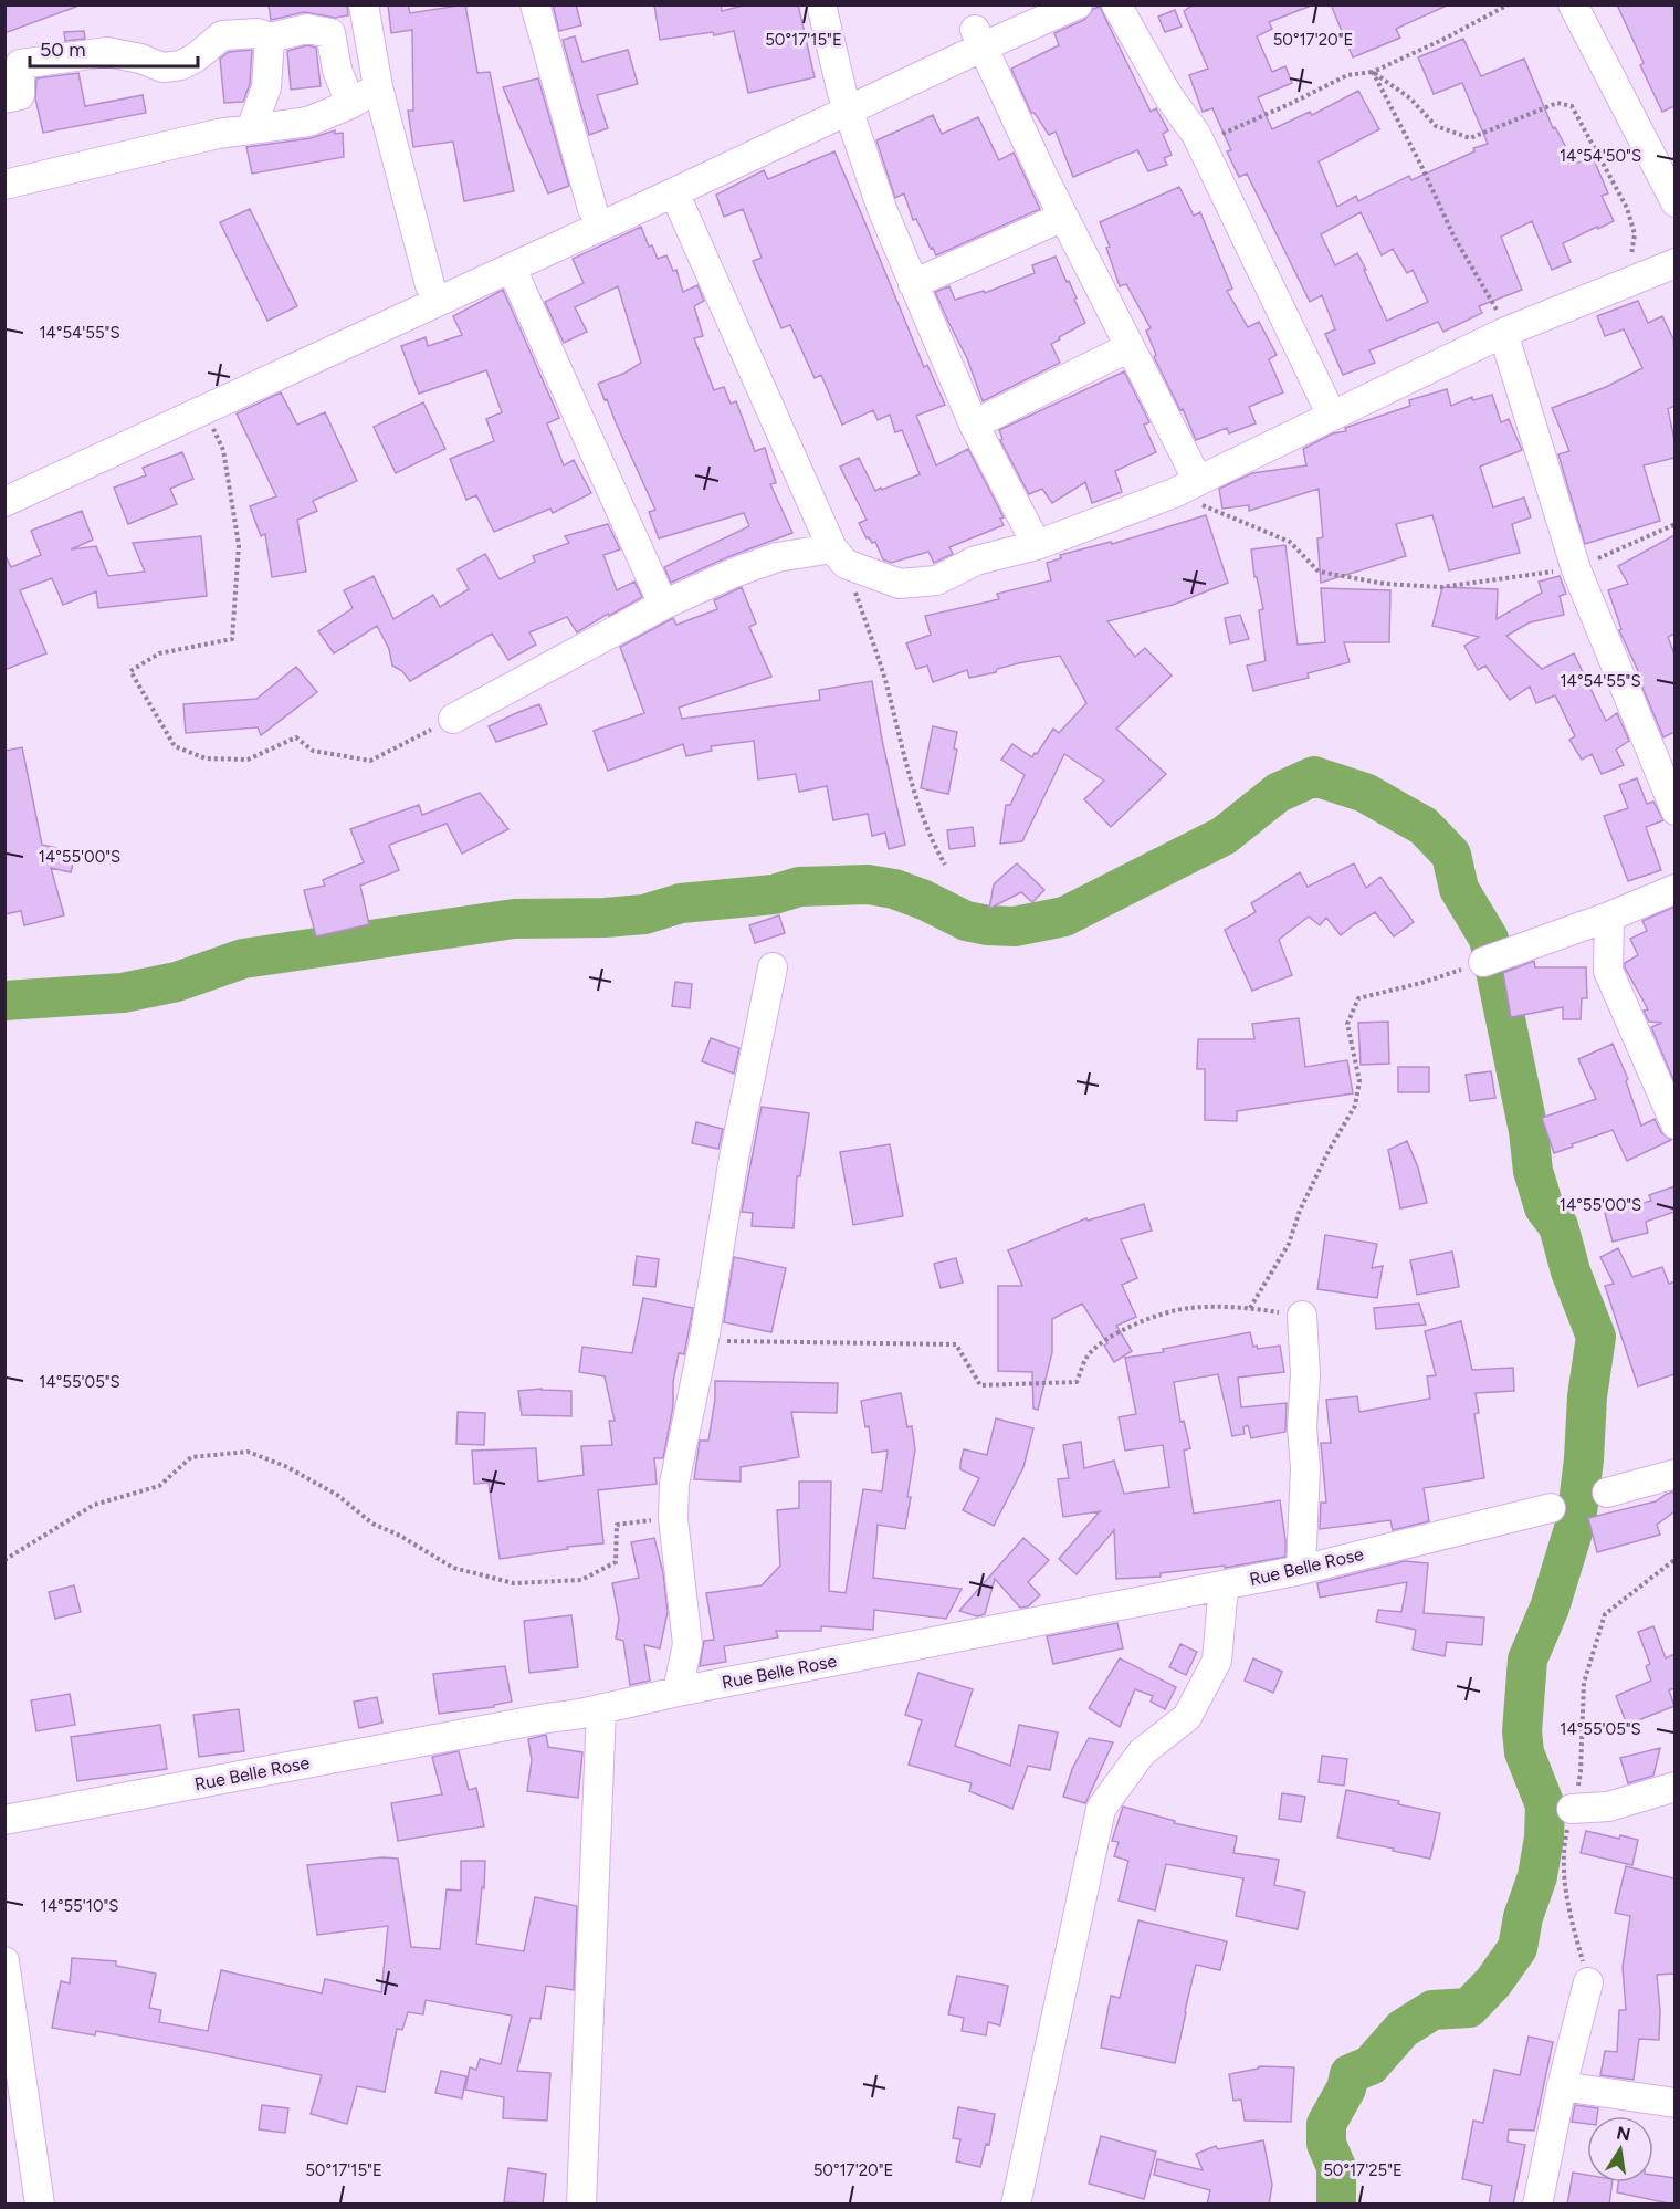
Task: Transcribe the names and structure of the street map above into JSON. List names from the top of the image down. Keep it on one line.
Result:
{"streets":{"street":["Rue Belle Rose"]},"scale_bar":"50 m","north":"top","coordinates":["50°17'15\"E","50°17'20\"E","14°54'50\"S","14°54'55\"S","14°55'00\"S","14°55'05\"S","14°55'10\"S","50°17'25\"E"]}
